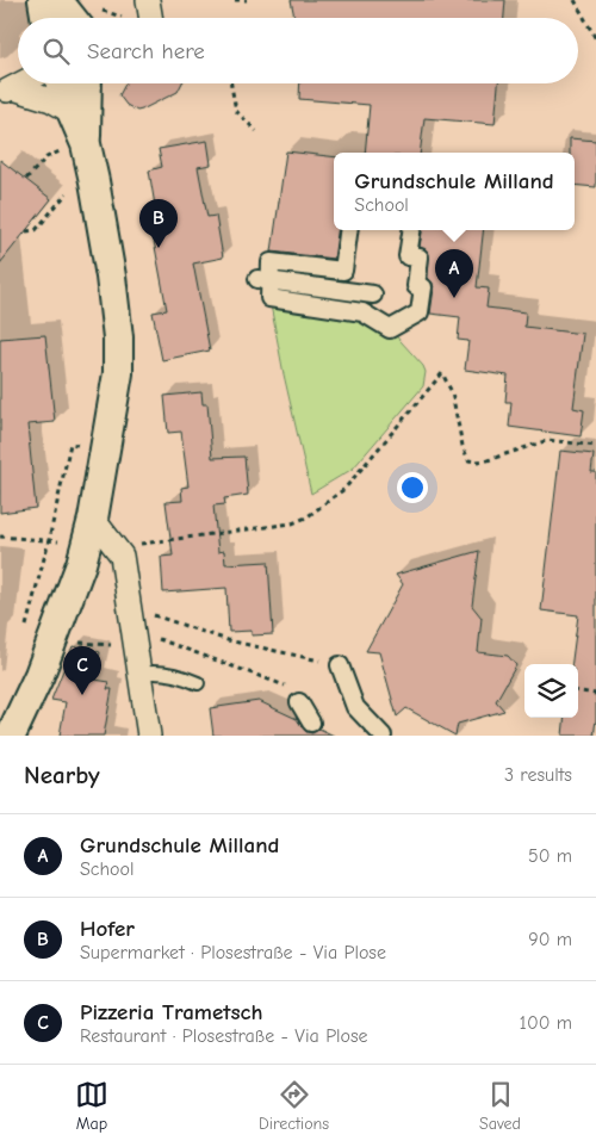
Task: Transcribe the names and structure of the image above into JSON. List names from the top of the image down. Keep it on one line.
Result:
{"page":{"search":"Search here","popup":["Grundschule Milland","School"],"pins":["B","A","C"],"heading":["Nearby","3 results"],"list":[{"mark":"A","name":"Grundschule Milland","note":"School","value":"50 m"},{"mark":"B","name":"Hofer","note":"Supermarket · Plosestraße - Via Plose","value":"90 m"},{"mark":"C","name":"Pizzeria Trametsch","note":"Restaurant · Plosestraße - Via Plose","value":"100 m"}],"nav":["Map","Directions","Saved"]}}
